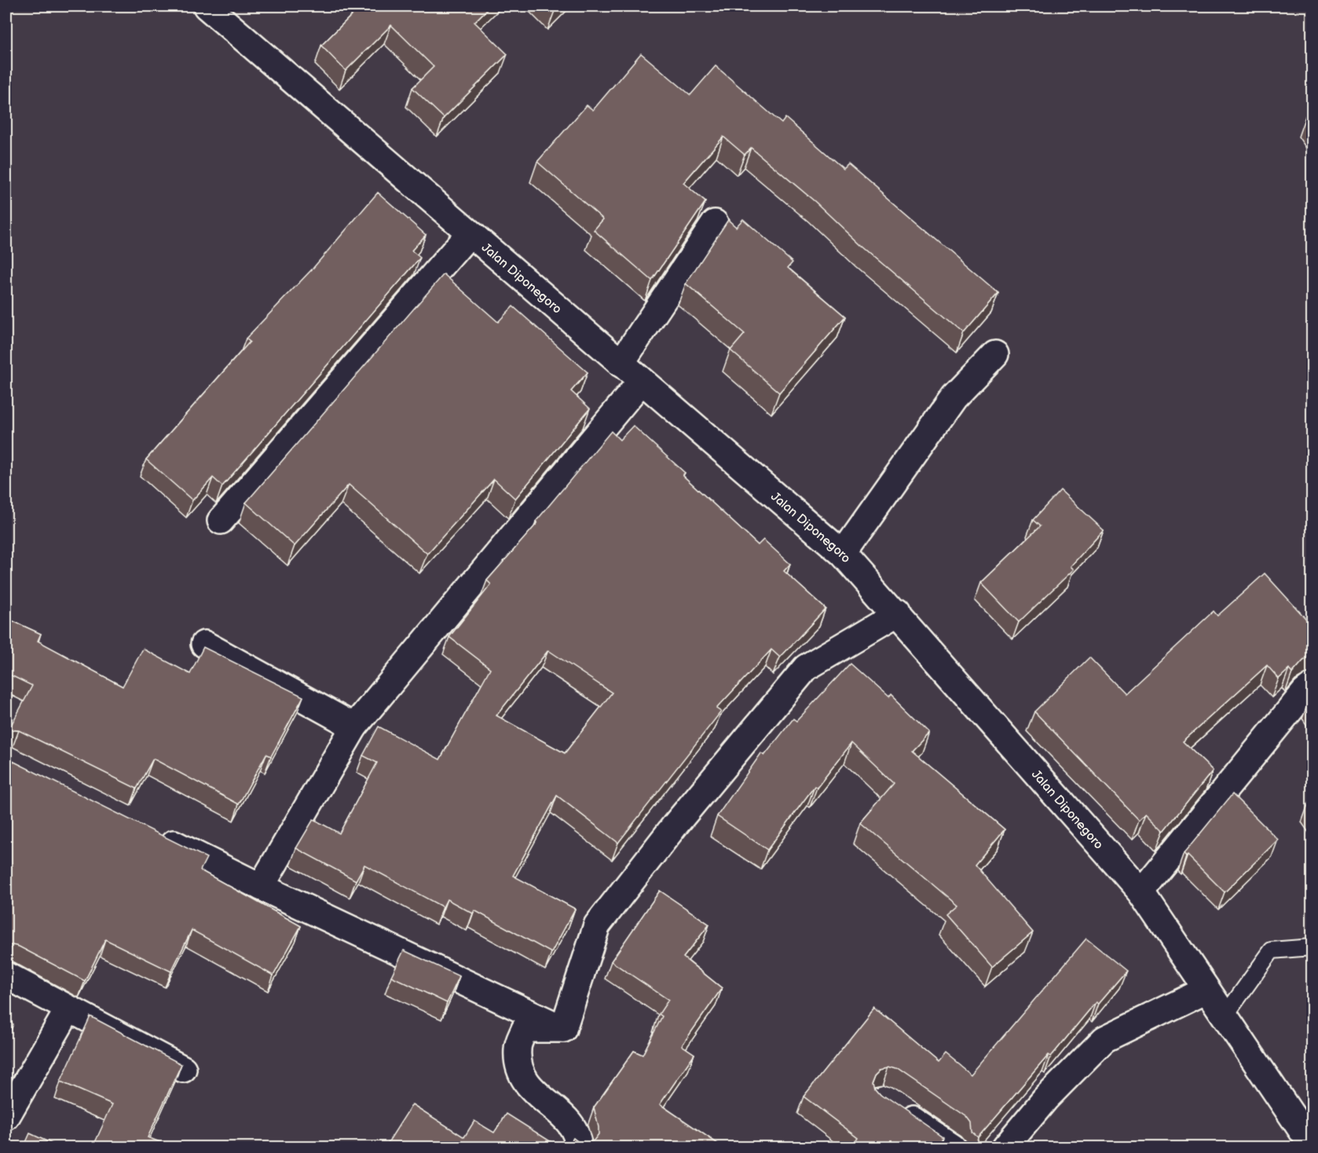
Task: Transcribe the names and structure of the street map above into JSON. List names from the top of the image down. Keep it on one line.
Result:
{"streets":{"street":["Jalan Diponegoro"]}}
